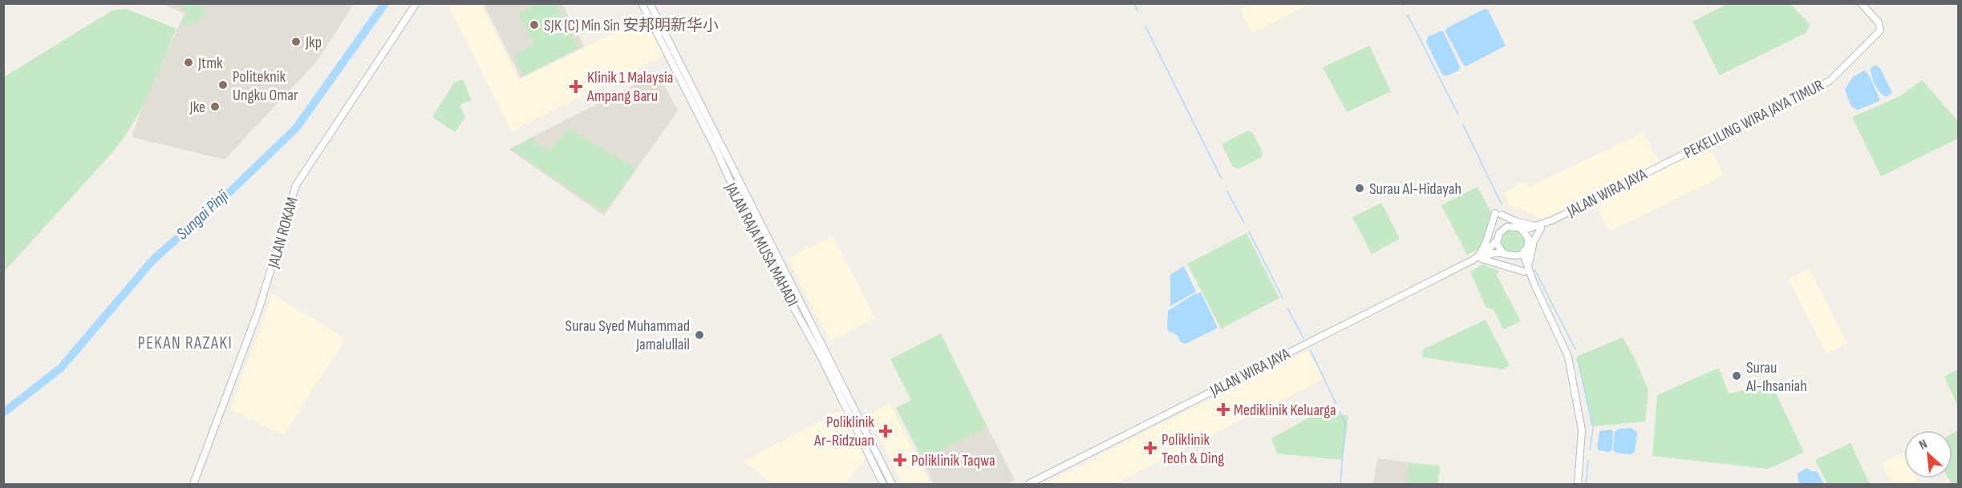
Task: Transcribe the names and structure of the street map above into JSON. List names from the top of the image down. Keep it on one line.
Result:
{"streets":{"main road":["PEKELILING WIRA JAYA TIMUR","JALAN WIRA JAYA","JALAN ROKAM","JALAN RAJA MUSA MAHADI"]},"crossings":[["PEKELILING WIRA JAYA TIMUR","JALAN WIRA JAYA"]],"districts":["PEKAN RAZAKI"],"water":["Sungai Pinji"],"places":{"other":["SJK (C) Min Sin 安邦明新华小","Jkp","Jtmk","Politeknik Ungku Omar","Jke","Surau Al-Hidayah","Surau Syed Muhammad Jamalullail","Surau Al-Ihsaniah"],"health":["Klinik 1 Malaysia Ampang Baru","Mediklinik Keluarga","Poliklinik Ar-Ridzuan","Poliklinik Teoh & Ding","Poliklinik Taqwa"]},"north":"top left"}
